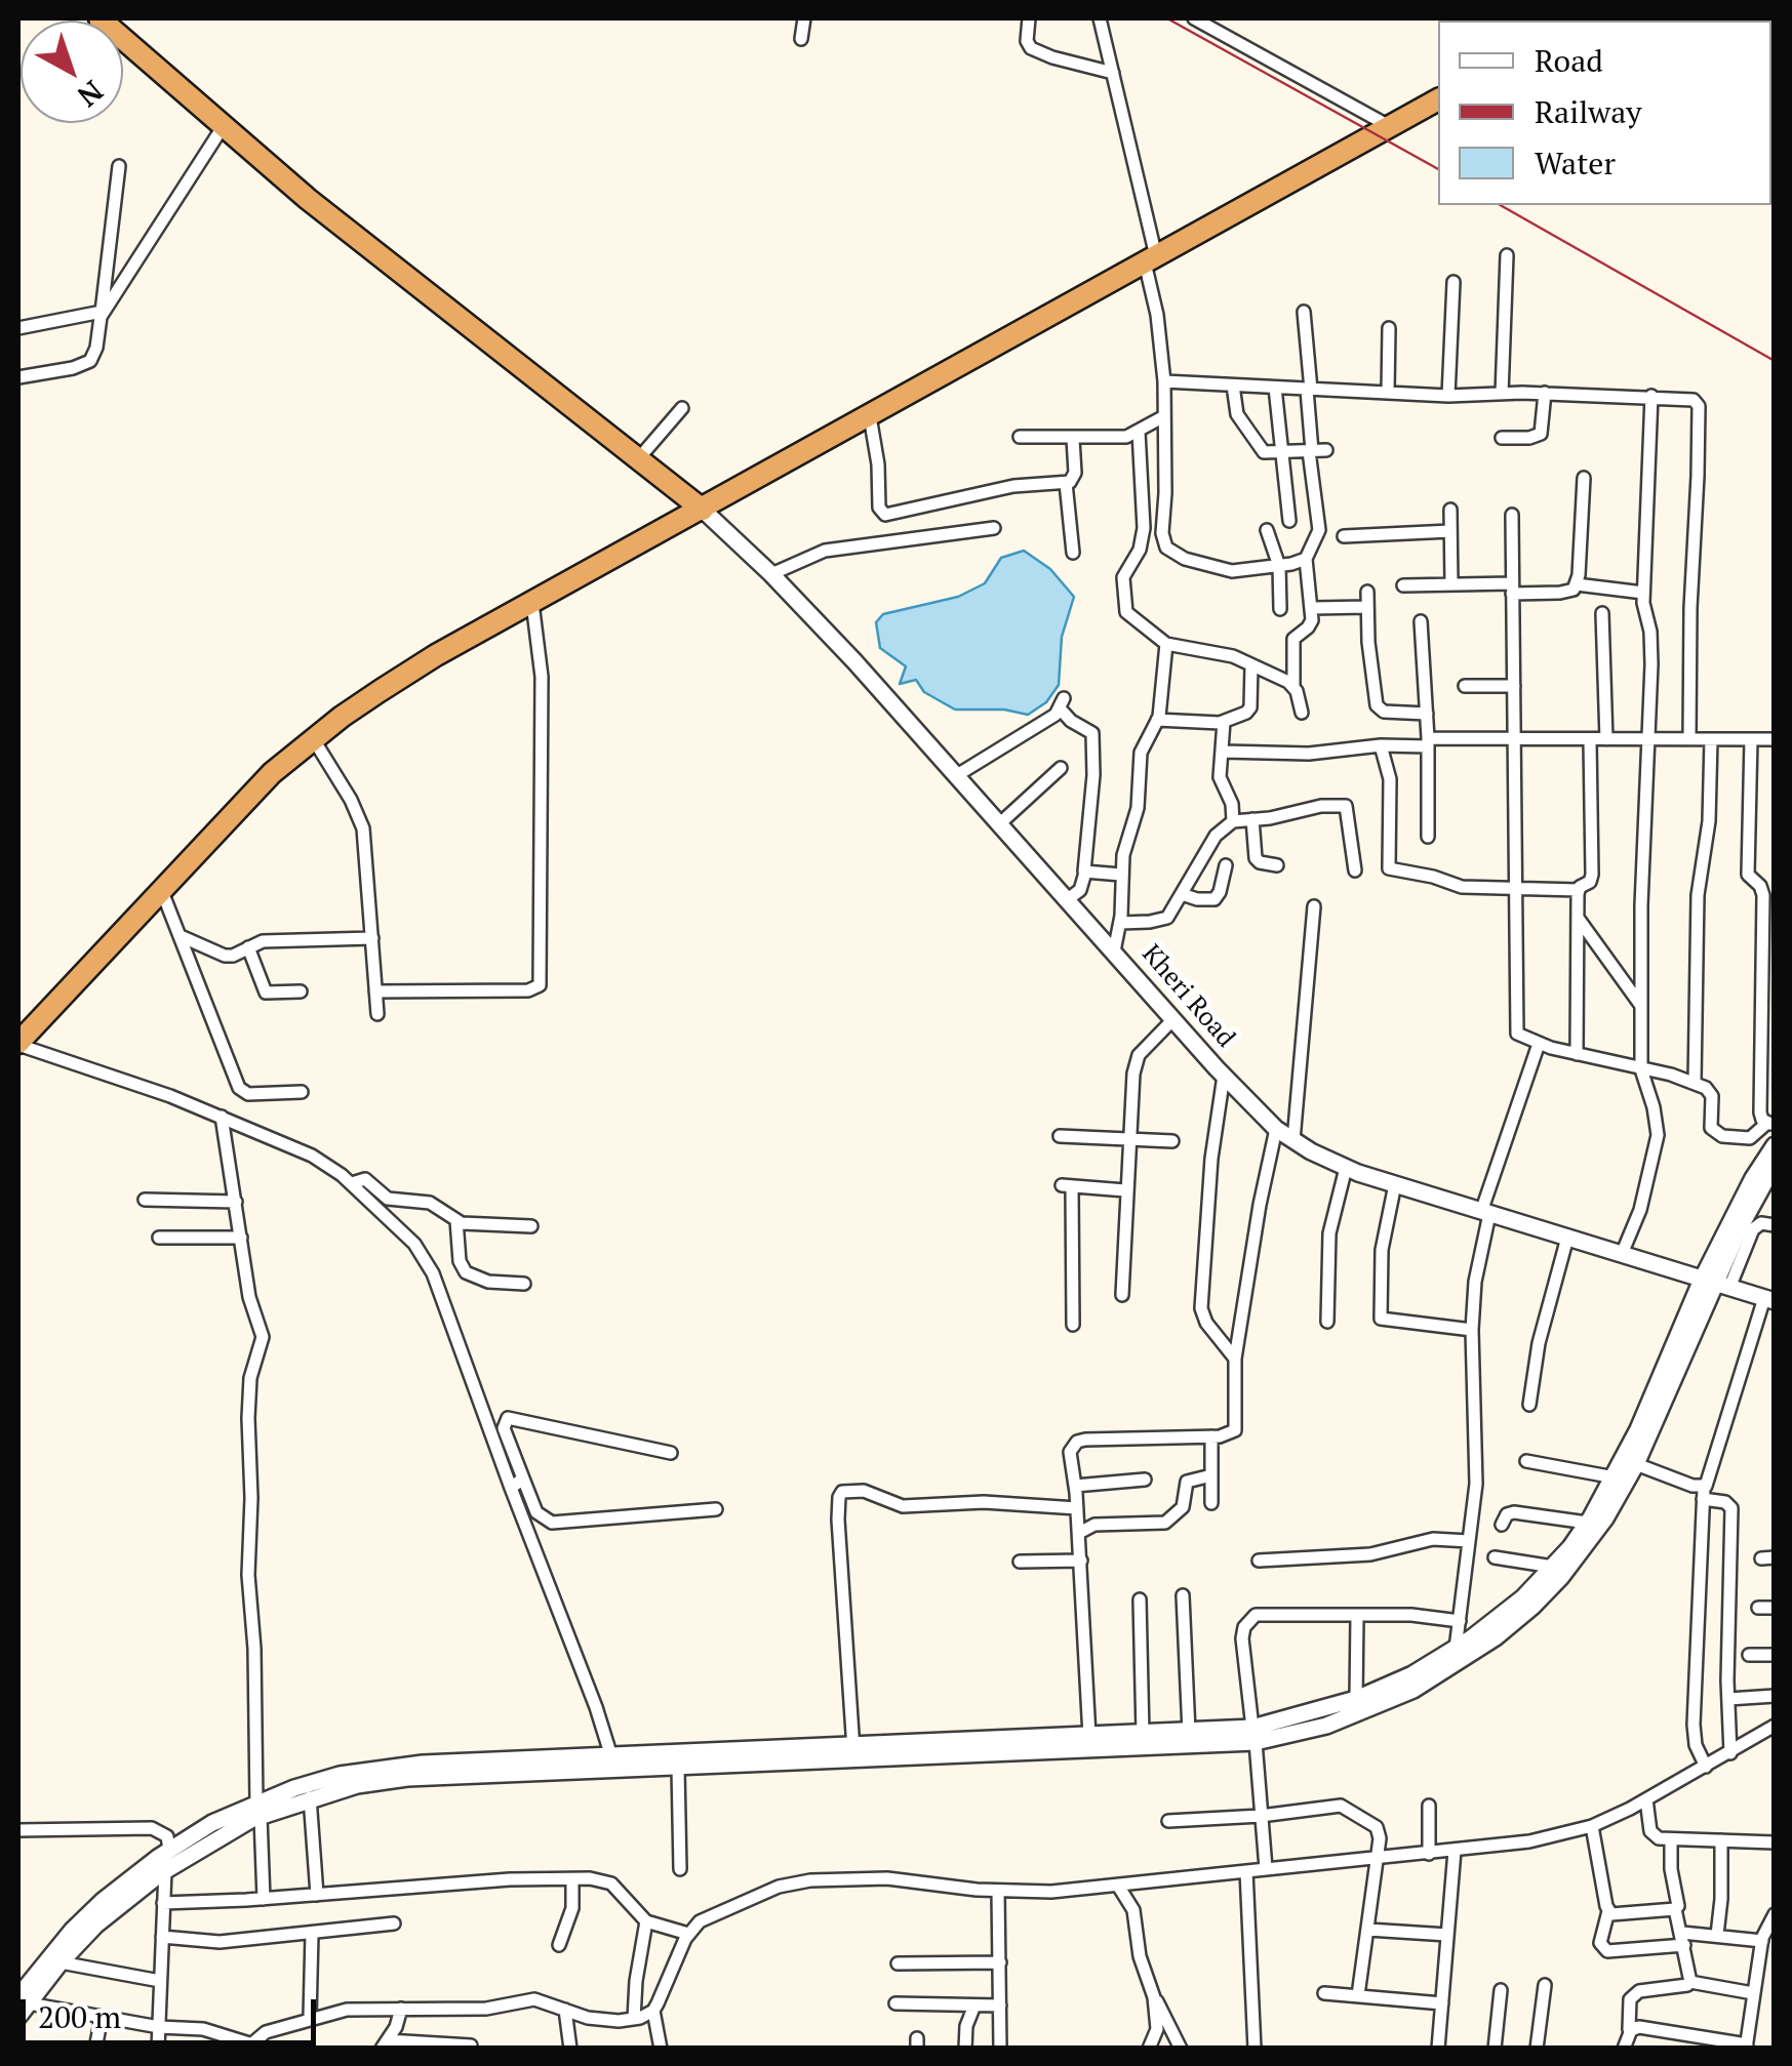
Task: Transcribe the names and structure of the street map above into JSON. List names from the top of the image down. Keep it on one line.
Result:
{"streets":{"street":["Kheri Road"]},"legend":["Road","Railway","Water"],"scale_bar":"200 m","north":"bottom right"}
